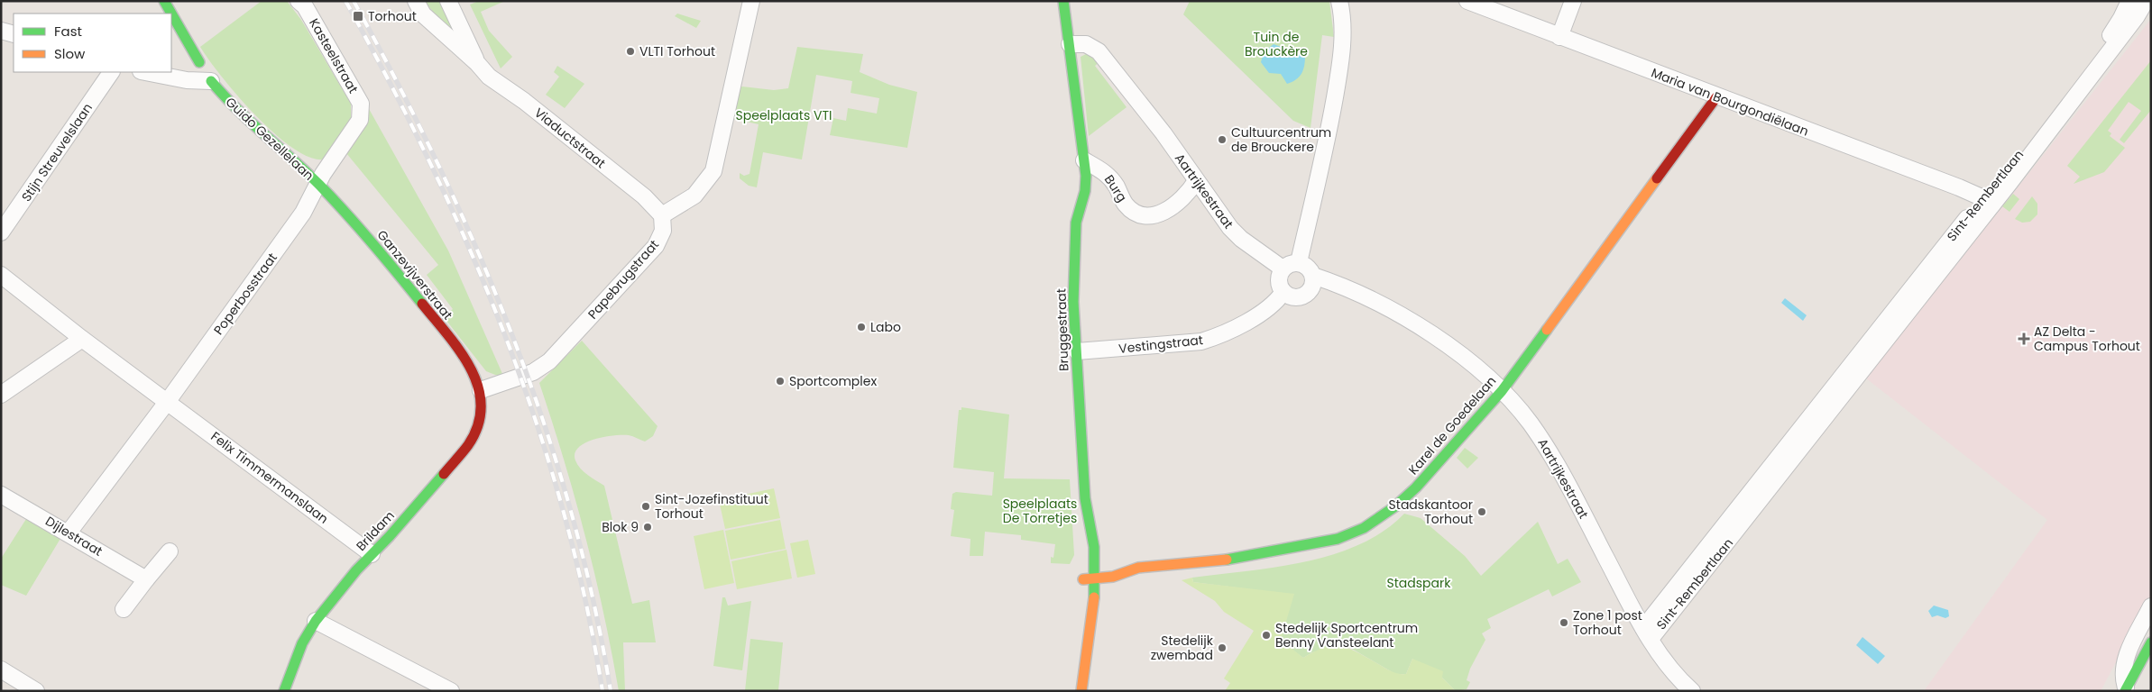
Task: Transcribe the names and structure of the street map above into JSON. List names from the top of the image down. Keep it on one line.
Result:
{"streets":{"street":["Kasteelstraat","Maria van Bourgondiëlaan","Viaductstraat","Guido Gezellelaan","Stijn Streuvelslaan","Burg","Aartrijkestraat","Sint-Rembertlaan","Ganzevijverstraat","Papebrugstraat","Poperbosstraat","Bruggestraat","Vestingstraat","Karel de Goedelaan","Felix Timmermanslaan","Brildam","Dijlestraat"]},"crossings":[["Kasteelstraat","Guido Gezellelaan"],["Kasteelstraat","Ganzevijverstraat"],["Kasteelstraat","Poperbosstraat"],["Maria van Bourgondiëlaan","Sint-Rembertlaan"],["Maria van Bourgondiëlaan","Karel de Goedelaan"],["Viaductstraat","Papebrugstraat"],["Guido Gezellelaan","Ganzevijverstraat"],["Guido Gezellelaan","Poperbosstraat"],["Burg","Aartrijkestraat"],["Burg","Bruggestraat"],["Aartrijkestraat","Sint-Rembertlaan"],["Aartrijkestraat","Vestingstraat"],["Aartrijkestraat","Karel de Goedelaan"],["Ganzevijverstraat","Papebrugstraat"],["Ganzevijverstraat","Poperbosstraat"],["Ganzevijverstraat","Brildam"],["Papebrugstraat","Brildam"],["Poperbosstraat","Felix Timmermanslaan"],["Poperbosstraat","Dijlestraat"],["Bruggestraat","Vestingstraat"],["Bruggestraat","Karel de Goedelaan"],["Felix Timmermanslaan","Brildam"]],"parks":["Tuin de Brouckère","Speelplaats VTI","Speelplaats De Torretjes","Stadspark"],"places":{"transit":["Torhout"],"other":["VLTI Torhout","Cultuurcentrum de Brouckere","Labo","Sportcomplex","Sint-Jozefinstituut Torhout","Stadskantoor Torhout","Blok 9","Zone 1 post Torhout","Stedelijk Sportcentrum Benny Vansteelant","Stedelijk zwembad"],"health":["AZ Delta - Campus Torhout"]},"legend":["Fast","Slow"]}
